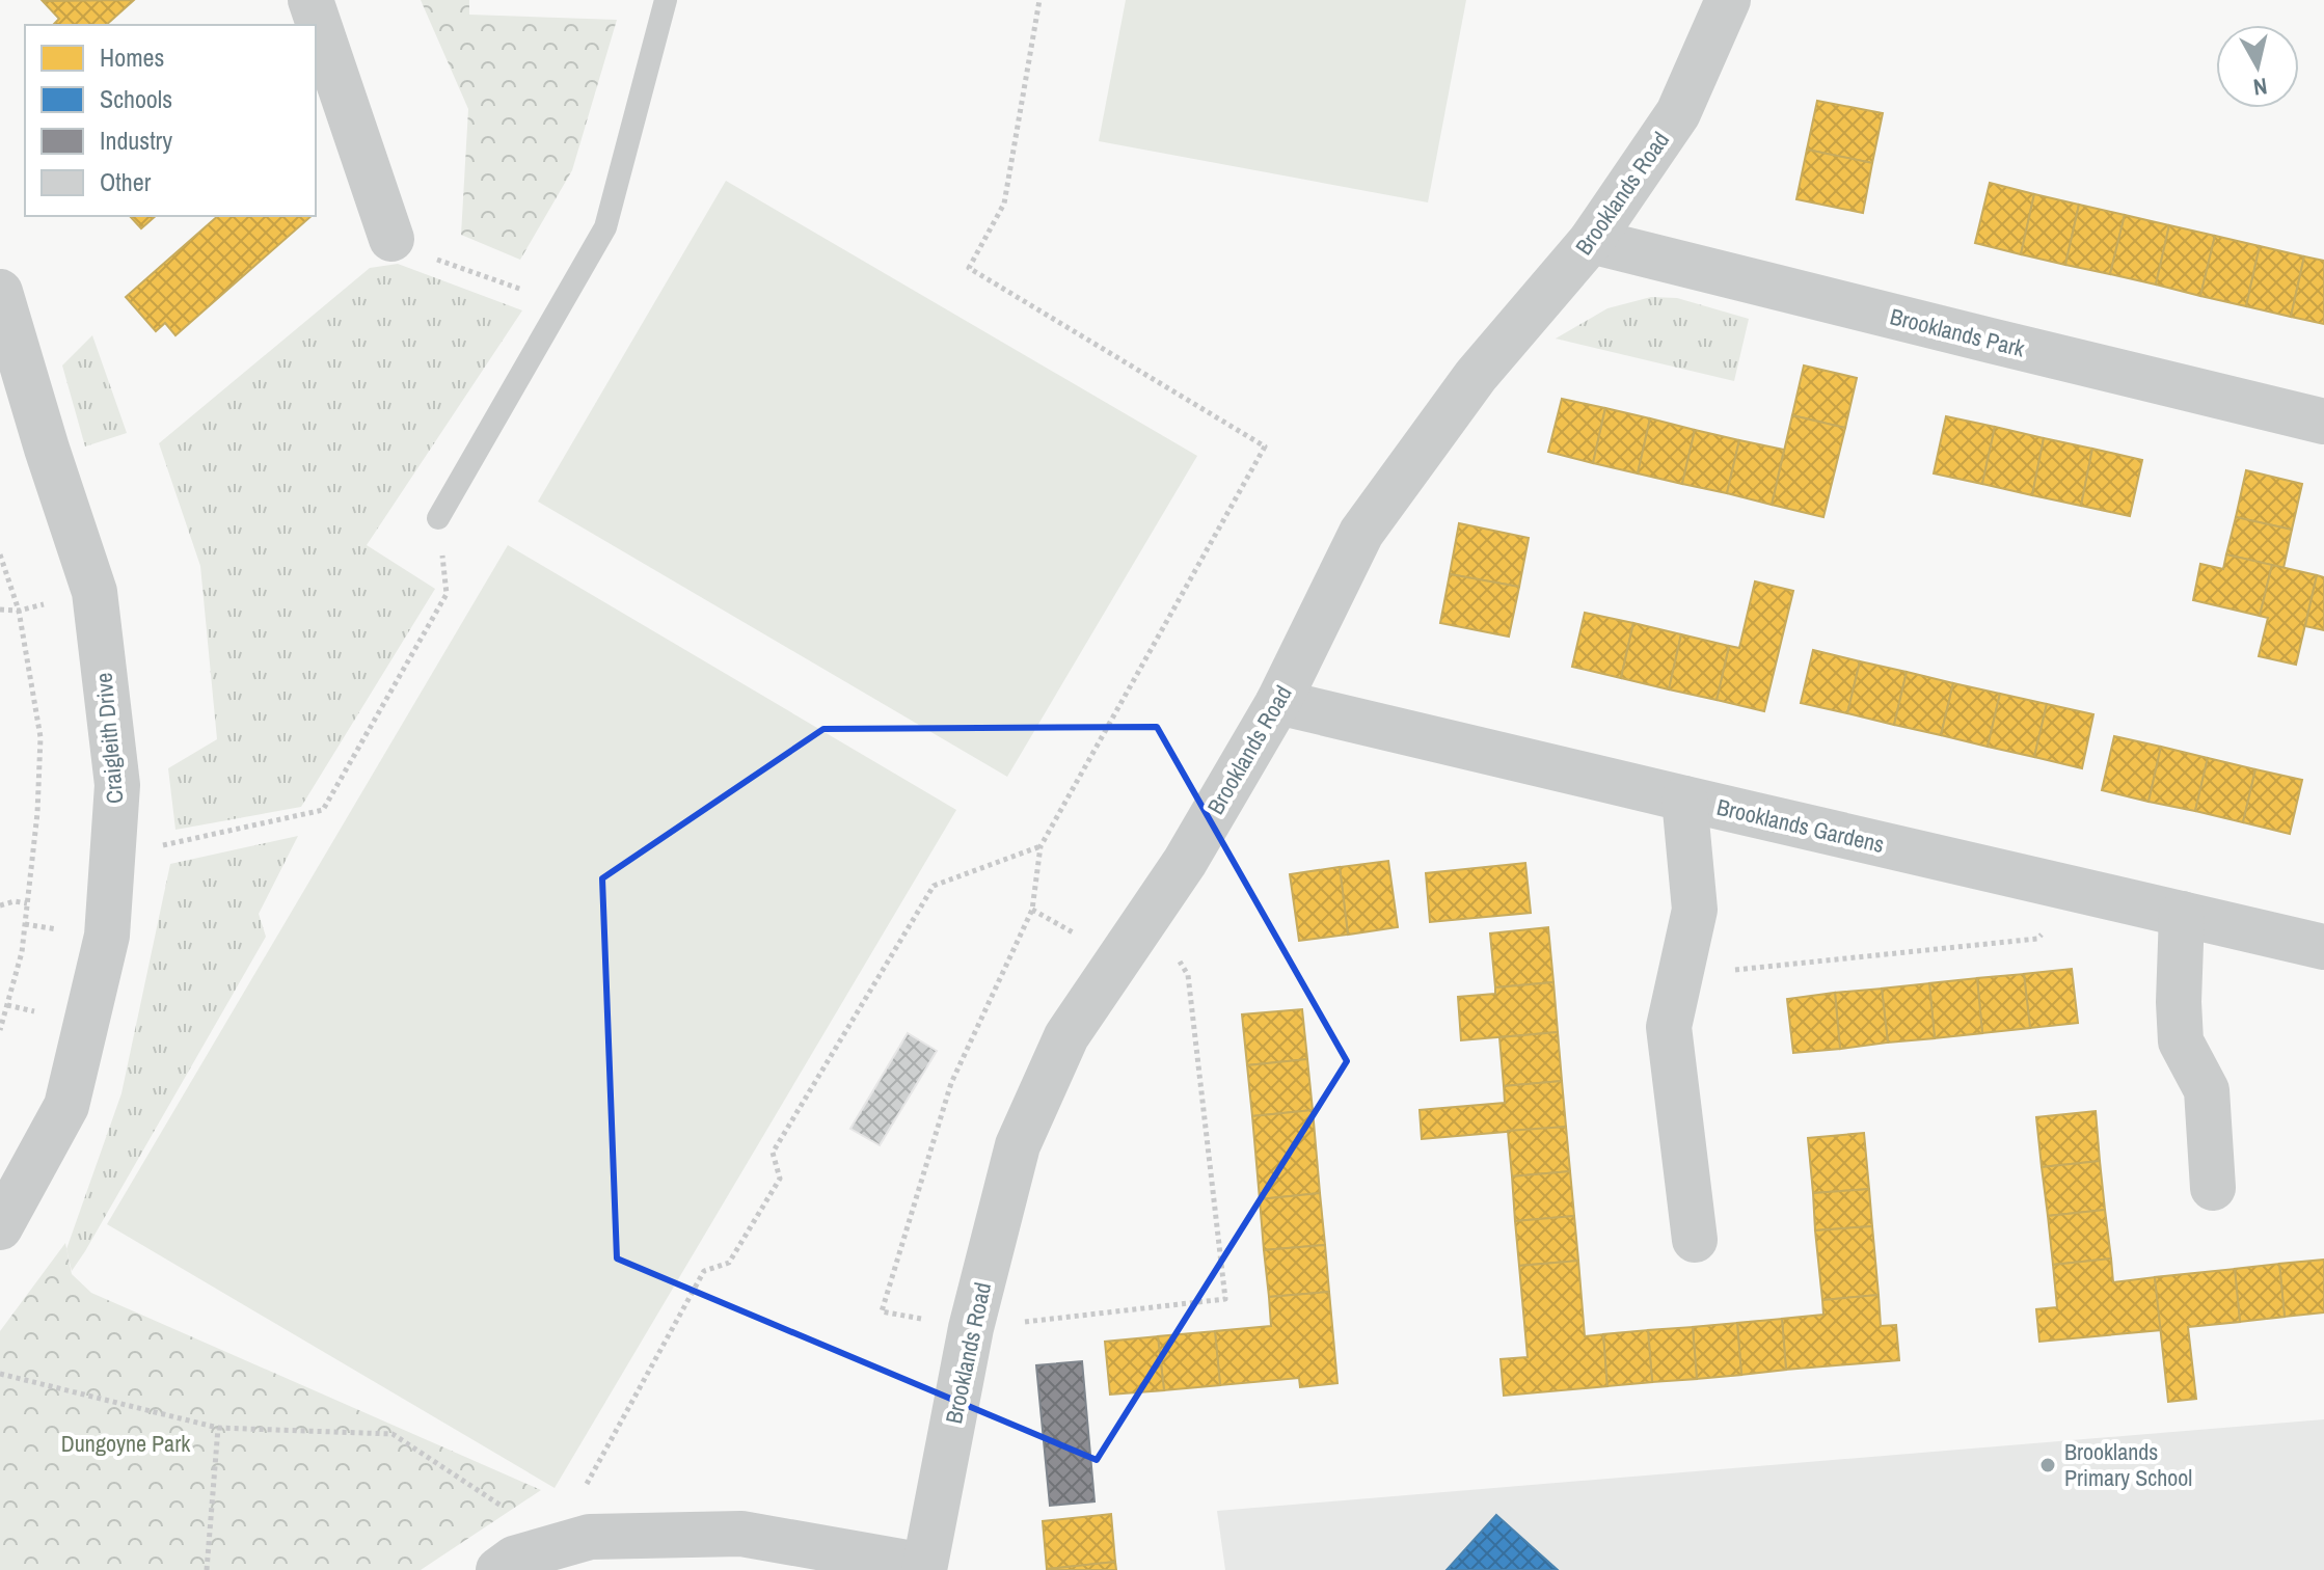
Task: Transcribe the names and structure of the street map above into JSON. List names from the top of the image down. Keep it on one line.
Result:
{"streets":{"street":["Brooklands Road","Brooklands Park","Craigleith Drive","Brooklands Gardens"]},"crossings":[["Brooklands Road","Brooklands Park"],["Brooklands Road","Brooklands Gardens"]],"parks":["Dungoyne Park"],"places":["Brooklands Primary School"],"legend":["Homes","Schools","Industry","Other"],"north":"bottom"}
